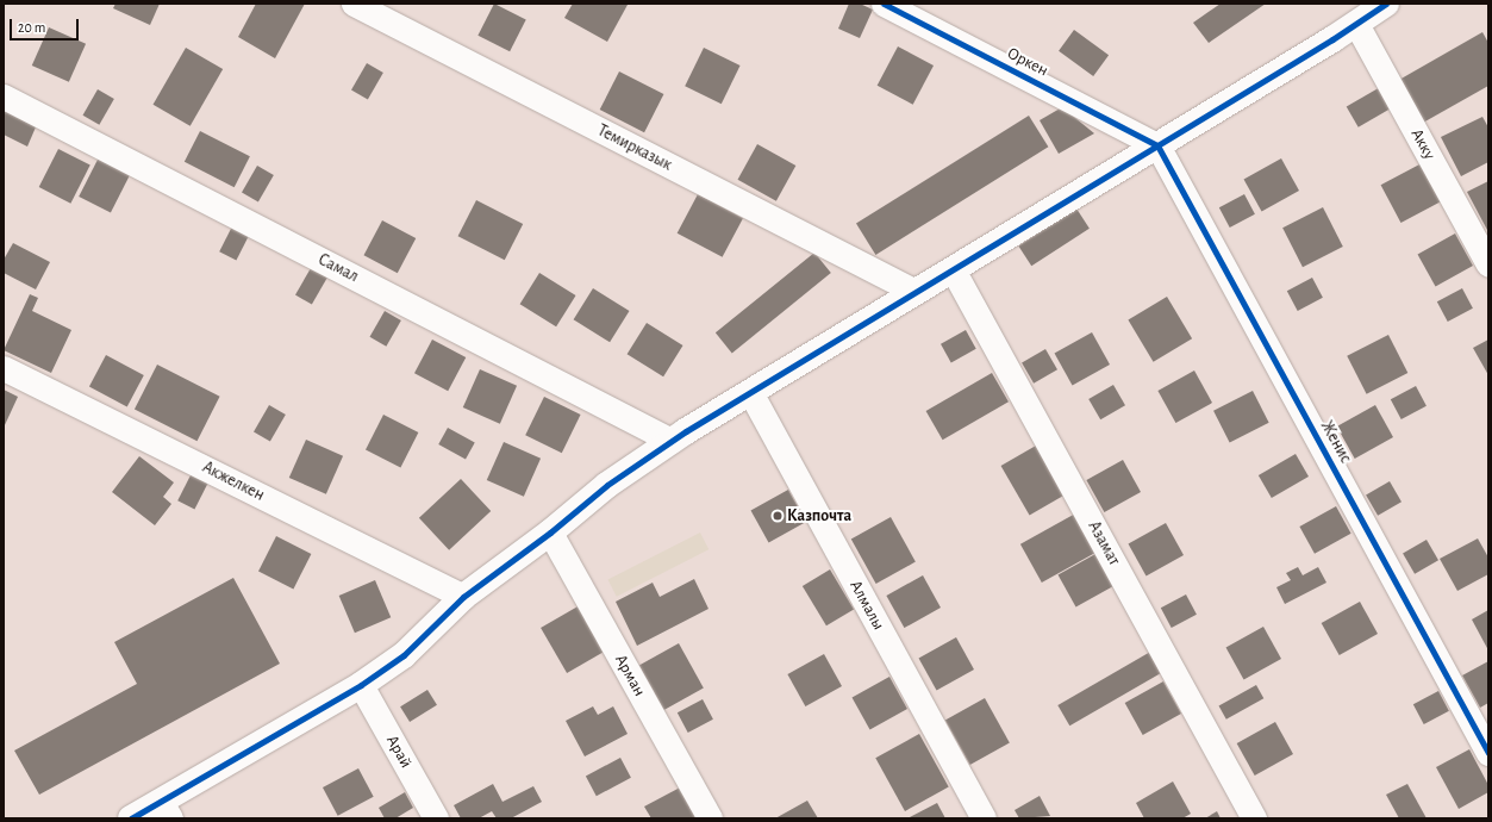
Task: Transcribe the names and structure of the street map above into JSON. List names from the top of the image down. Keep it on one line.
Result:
{"streets":{"street":["Оркен","Акку","Темирказык","Самал","Женис","Акжелкен","Азамат","Алмалы","Арман","Арай"]},"crossings":[["Оркен","Женис"]],"places":["Казпочта"],"scale_bar":"20 m"}
